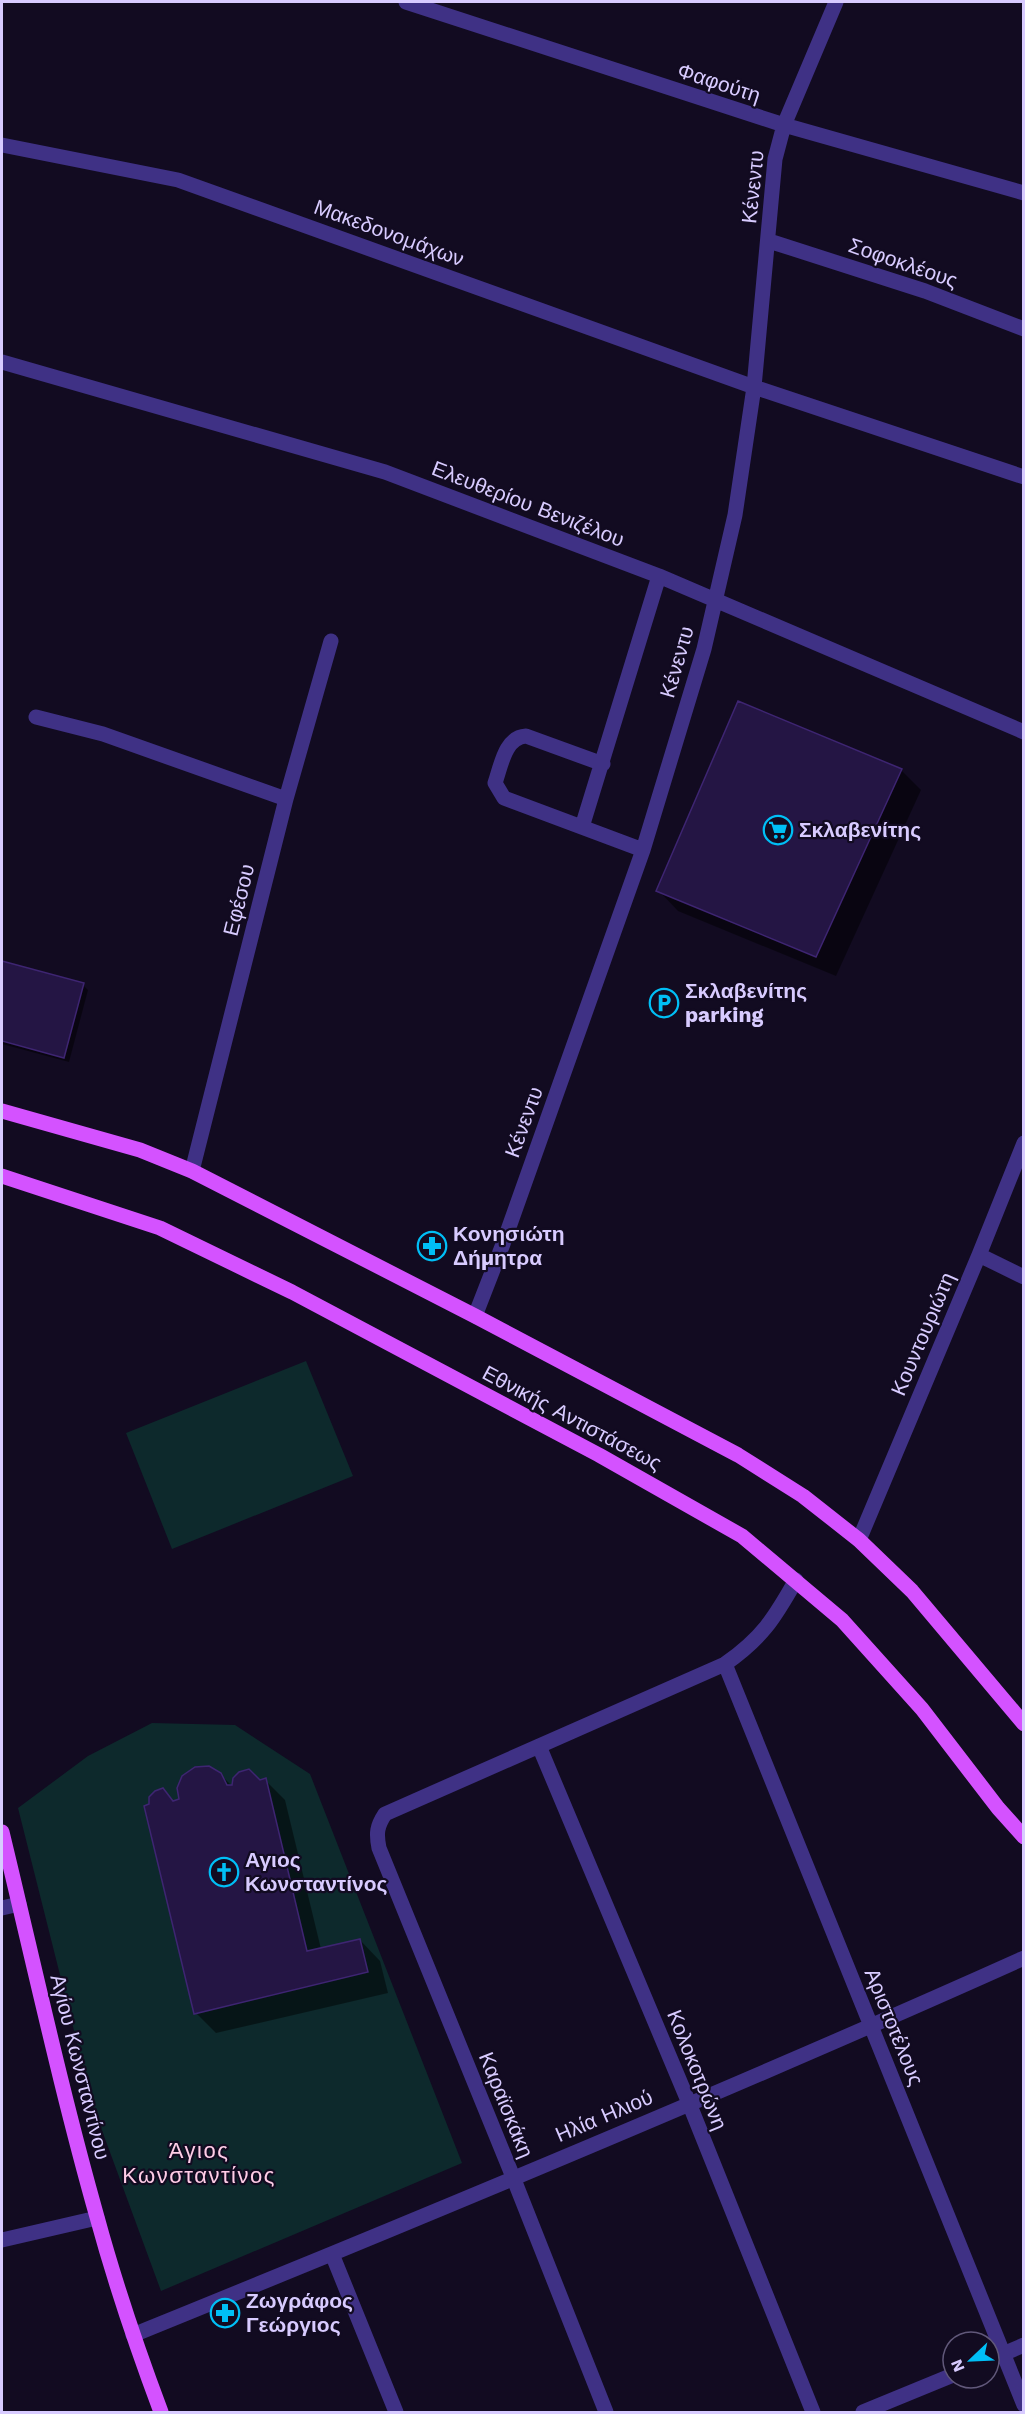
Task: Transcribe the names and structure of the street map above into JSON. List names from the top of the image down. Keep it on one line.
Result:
{"streets":{"main road":["Εθνικής Αντιστάσεως","Αγίου Κωνσταντίνου"],"street":["Φαφούτη","Κένεντυ","Μακεδονομάχων","Σοφοκλέους","Ελευθερίου Βενιζέλου","Εφέσου","Κουντουριώτη","Αριστοτέλους","Κολοκοτρώνη","Καραϊσκάκη","Ηλία Ηλιού"]},"crossings":[["Φαφούτη","Κένεντυ"],["Κένεντυ","Μακεδονομάχων"],["Κένεντυ","Σοφοκλέους"],["Κένεντυ","Ελευθερίου Βενιζέλου"],["Αριστοτέλους","Ηλία Ηλιού"],["Αγίου Κωνσταντίνου","Ηλία Ηλιού"],["Κολοκοτρώνη","Καραϊσκάκη"],["Κολοκοτρώνη","Ηλία Ηλιού"],["Καραϊσκάκη","Ηλία Ηλιού"]],"districts":["Άγιος Κωνσταντίνος"],"places":{"supermarket":["Σκλαβενίτης"],"parking":["Σκλαβενίτης parking"],"pharmacy":["Κονησιώτη Δήμητρα","Ζωγράφος Γεώργιος"],"church":["Αγιος Κωνσταντίνος"]},"north":"bottom left"}
